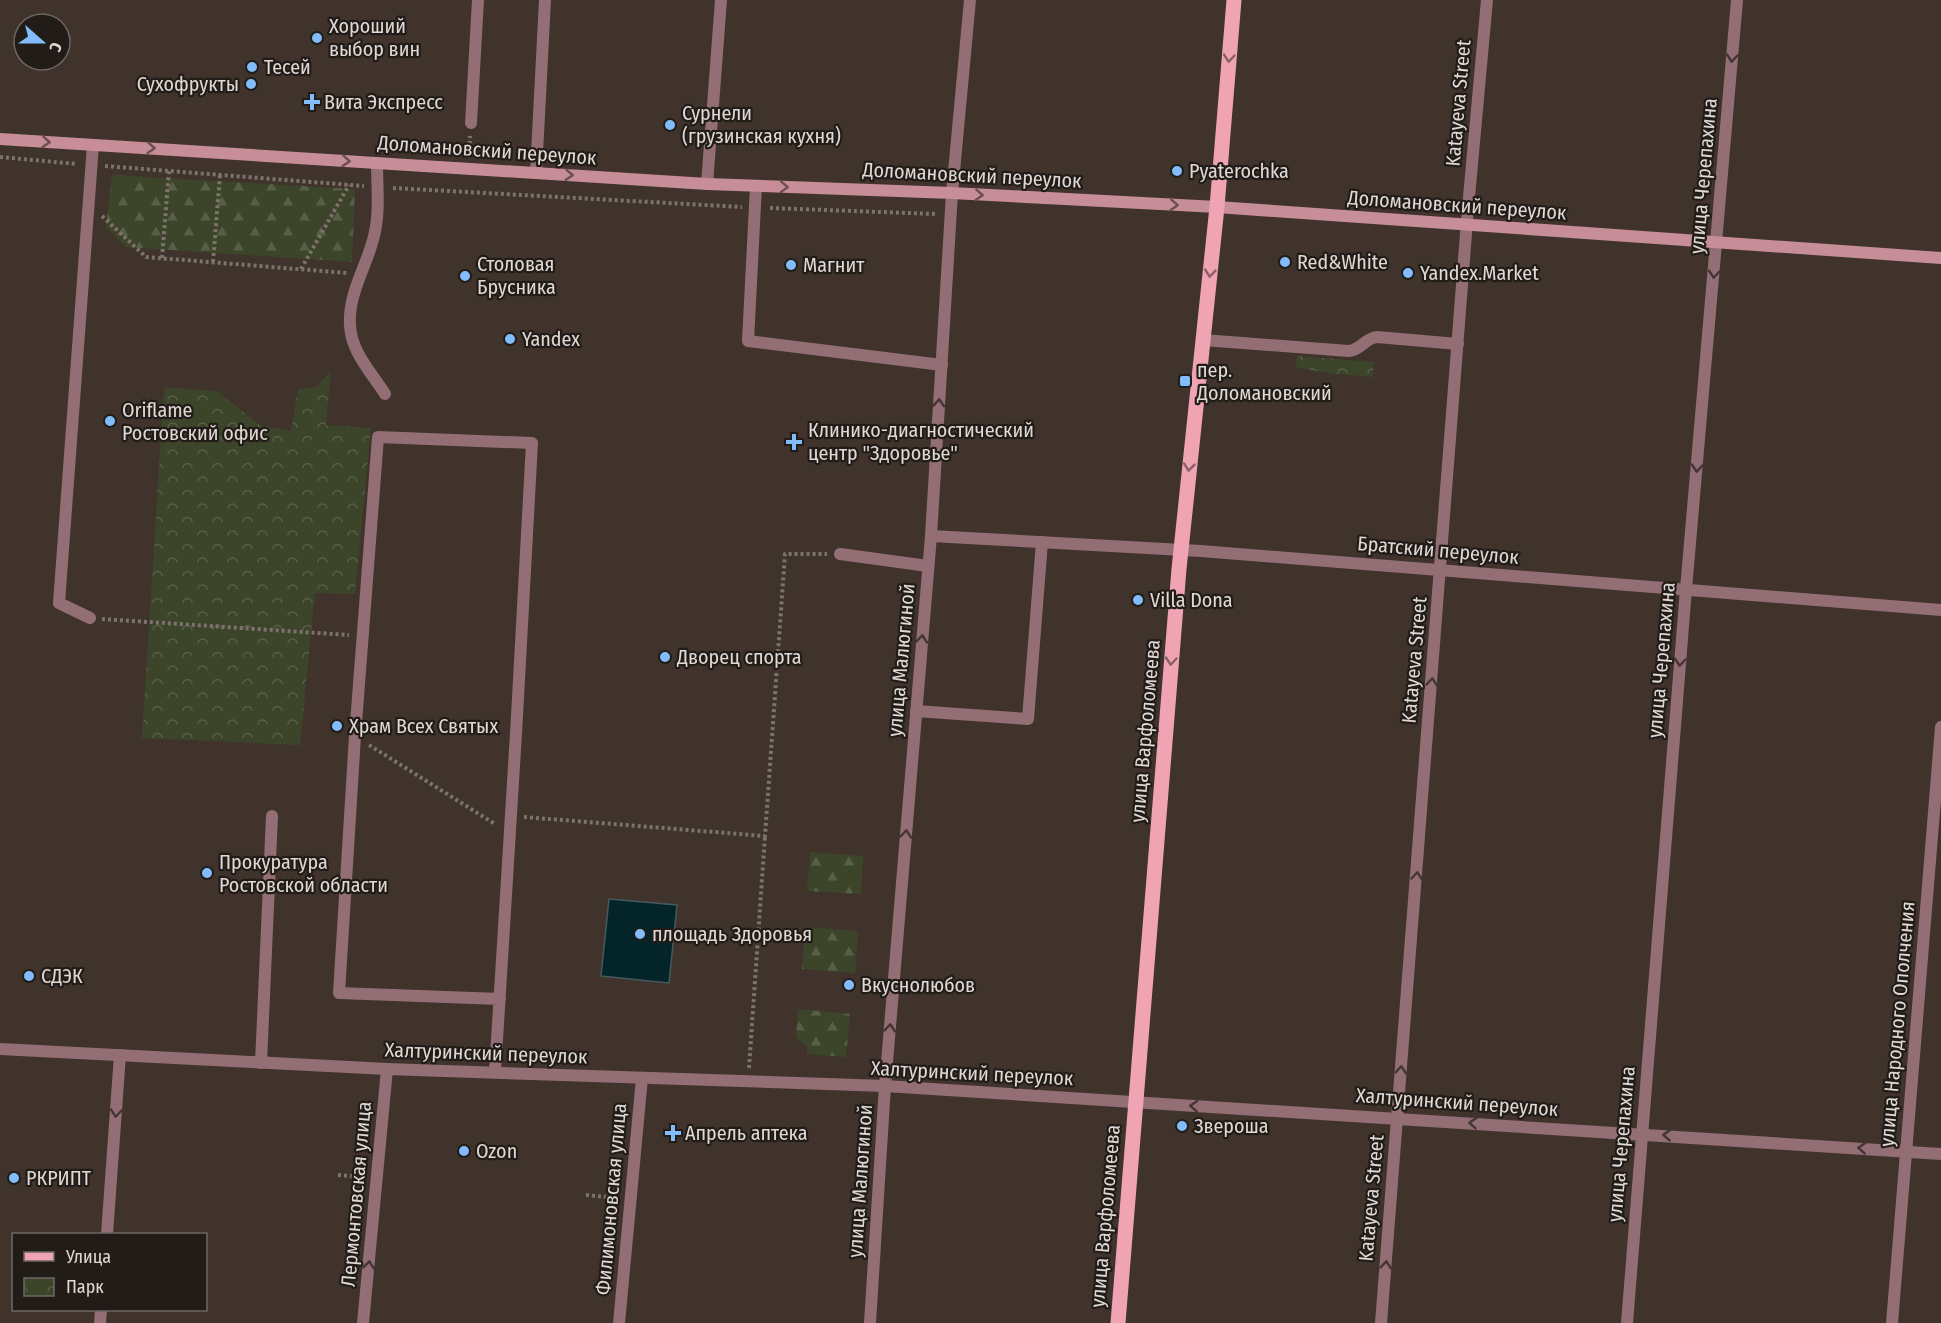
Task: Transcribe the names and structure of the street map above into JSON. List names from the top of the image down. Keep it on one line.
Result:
{"streets":{"main road":["Доломановский переулок","улица Варфоломеева"],"street":["Katayeva Street","улица Черепахина","Братский переулок","улица Малюгиной","улица Народного Ополчения","Халтуринский переулок","Лермонтовская улица","Филимоновская улица"]},"crossings":[["Katayeva Street","Доломановский переулок"],["Katayeva Street","Братский переулок"],["Katayeva Street","Халтуринский переулок"],["Доломановский переулок","улица Черепахина"],["Доломановский переулок","улица Малюгиной"],["Доломановский переулок","улица Варфоломеева"],["улица Черепахина","Братский переулок"],["улица Черепахина","Халтуринский переулок"],["Братский переулок","улица Малюгиной"],["Братский переулок","улица Варфоломеева"],["улица Малюгиной","Халтуринский переулок"],["улица Варфоломеева","Халтуринский переулок"],["улица Народного Ополчения","Халтуринский переулок"],["Халтуринский переулок","Лермонтовская улица"],["Халтуринский переулок","Филимоновская улица"]],"one_way":["Katayeva Street","Доломановский переулок","улица Черепахина","улица Малюгиной","улица Варфоломеева","Халтуринский переулок","Лермонтовская улица"],"places":{"other":["Хороший выбор вин","Тесей","Сухофрукты","Сурнели (грузинская кухня)","Pyaterochka","Red&White","Магнит","Yandex.Market","Столовая Брусника","Yandex","Oriflame Ростовский офис","Villa Dona","Дворец спорта","Храм Всех Святых","Прокуратура Ростовской области","площадь Здоровья","СДЭК","Вкуснолюбов","Звероша","Ozon","РКРИПТ"],"health":["Вита Экспресс","Клинико-диагностический центр \"Здоровье\"","Апрель аптека"],"transit":["пер. Доломановский"]},"legend":["Улица","Парк"],"north":"right"}
